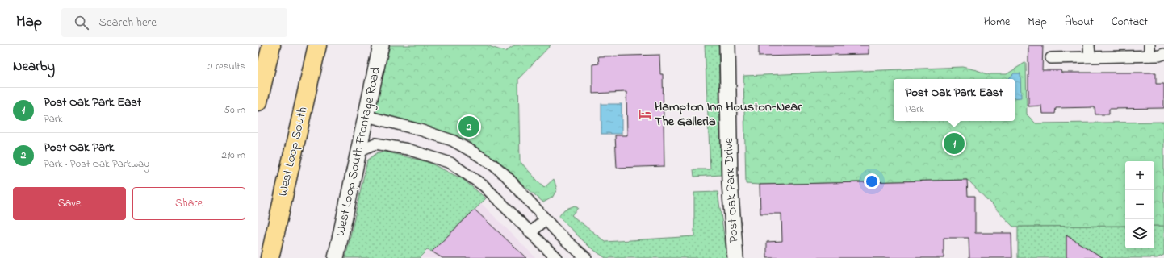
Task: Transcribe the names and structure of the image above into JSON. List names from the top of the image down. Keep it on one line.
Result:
{"streets":{"highway":["West Loop South"],"main road":["West Loop South Frontage Road","Post Oak Park Drive"]},"places":{"hotel":["Hampton Inn Houston-Near The Galleria"]},"page":{"header":"Map","search":"Search here","nav":["Home","Map","About","Contact"],"heading":["Nearby","2 results"],"popup":["Post Oak Park East","Park"],"list":[{"mark":"1","name":"Post Oak Park East","note":"Park","value":"50 m"},{"mark":"2","name":"Post Oak Park","note":"Park · Post Oak Parkway","value":"210 m"}],"pins":["2","1"],"map_buttons":["+","−"],"buttons":["Save","Share"]}}
